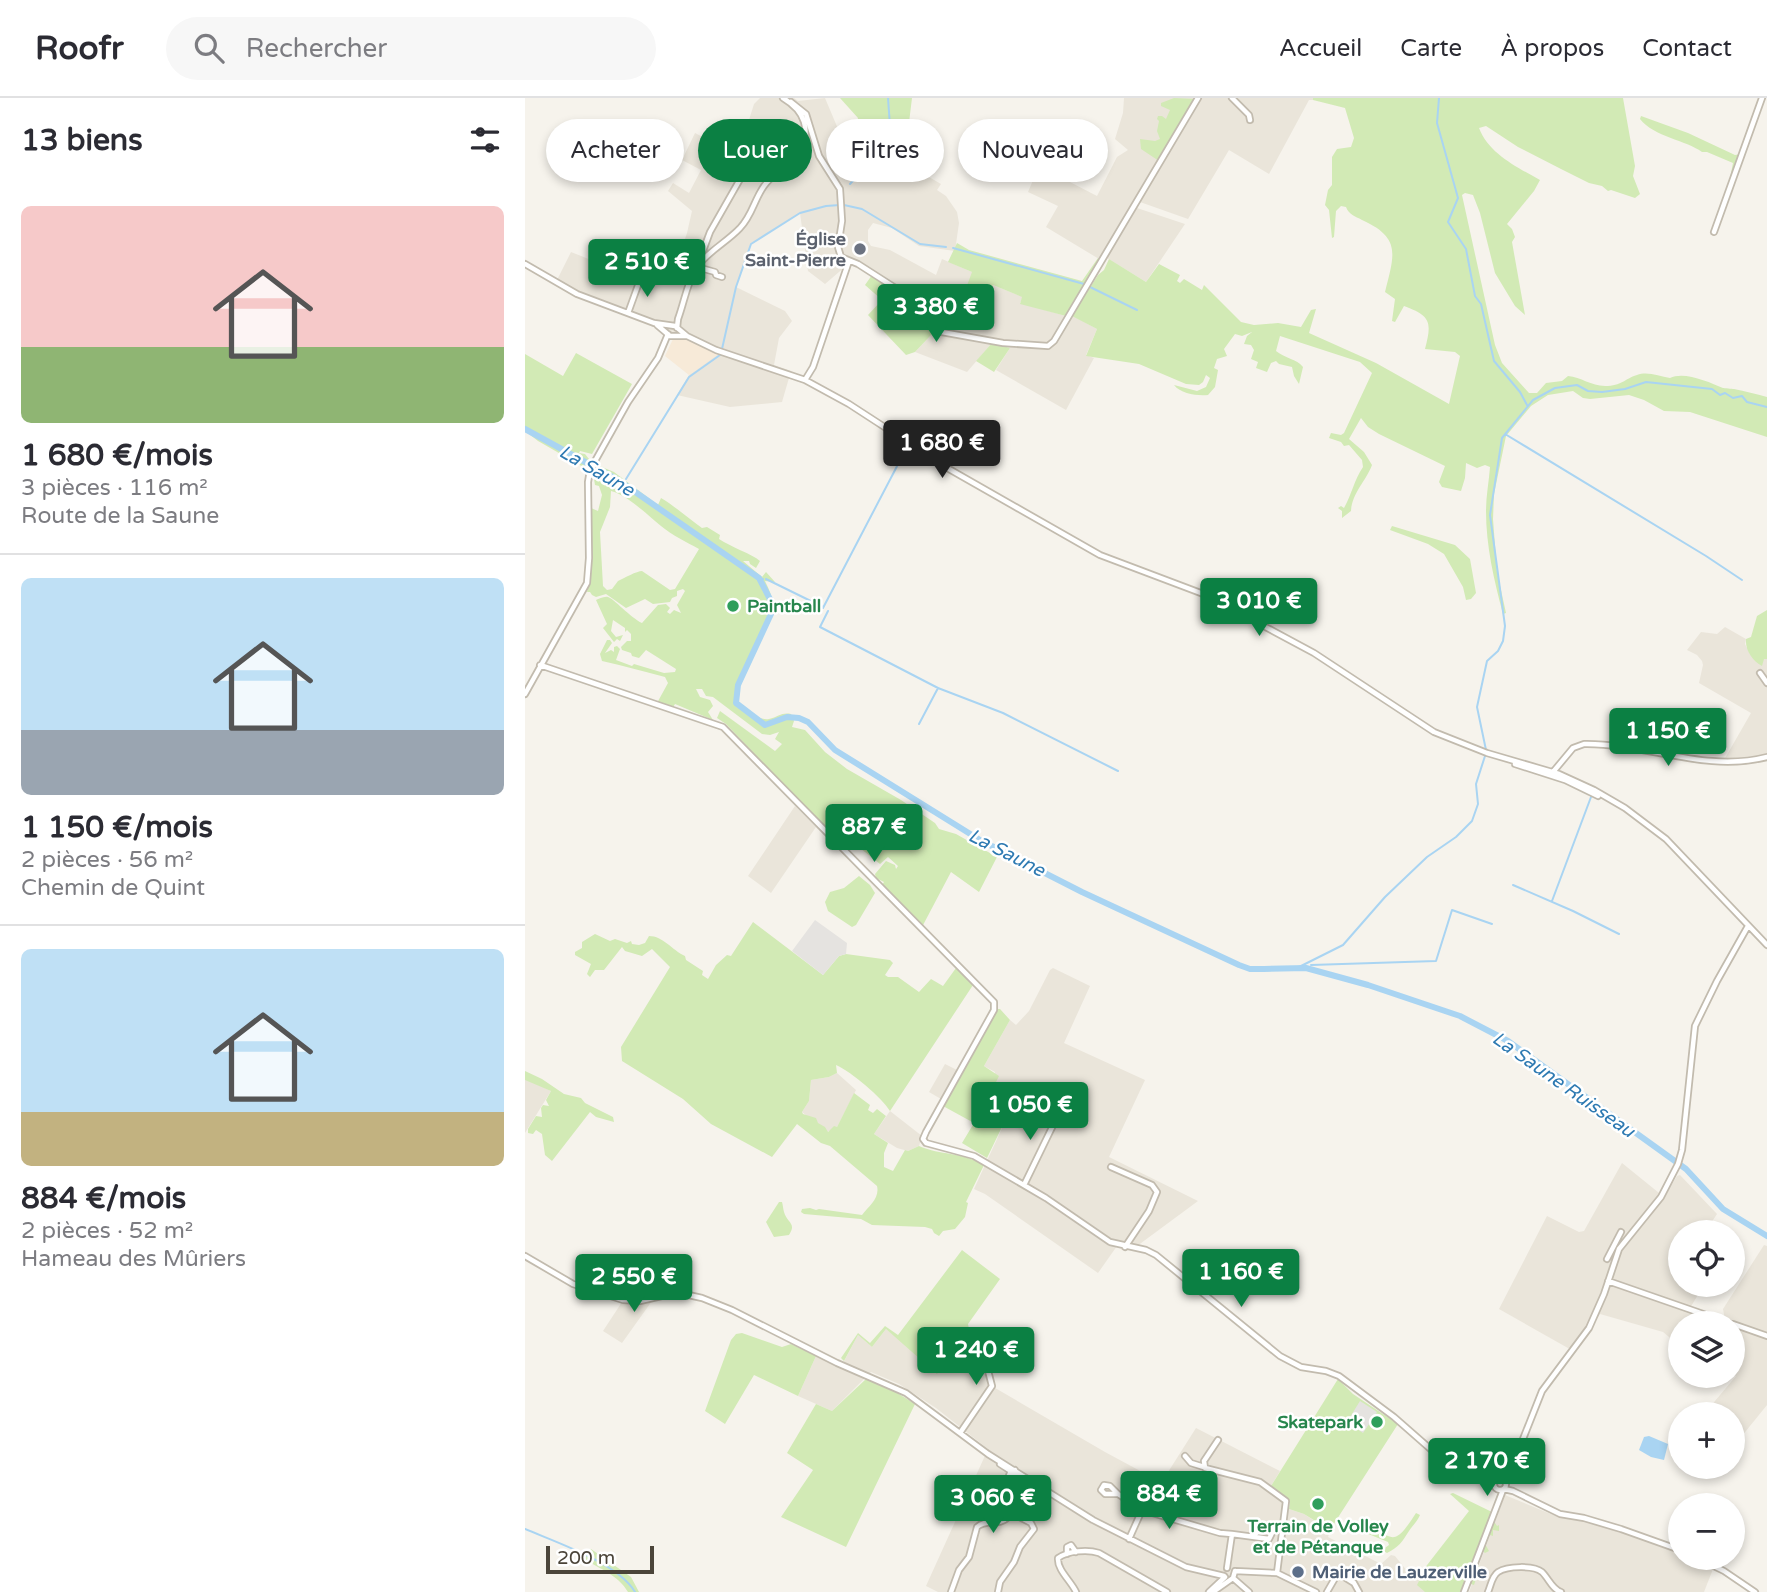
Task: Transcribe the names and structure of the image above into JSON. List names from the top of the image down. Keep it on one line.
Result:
{"water":["La Saune","La Saune Ruisseau"],"places":["Église Saint-Pierre","Paintball","Skatepark","Terrain de Volley et de Pétanque","Mairie de Lauzerville"],"scale_bar":"200 m","page":{"header":"Roofr","search":"Rechercher","nav":["Accueil","Carte","À propos","Contact"],"heading":"13 biens","chip":["Acheter","Louer","Filtres","Nouveau"],"list":[{"name":"1 680 €/mois","note":"3 pièces · 116 m² · Route de la Saune"},{"name":"1 150 €/mois","note":"2 pièces · 56 m² · Chemin de Quint"},{"name":"884 €/mois","note":"2 pièces · 52 m² · Hameau des Mûriers"}],"price":["2 510 €","3 380 €","1 680 €","3 010 €","1 150 €","887 €","1 050 €","1 160 €","2 550 €","1 240 €","2 170 €","884 €","3 060 €"],"map_buttons":["+","−"],"scale":"200 m"}}
